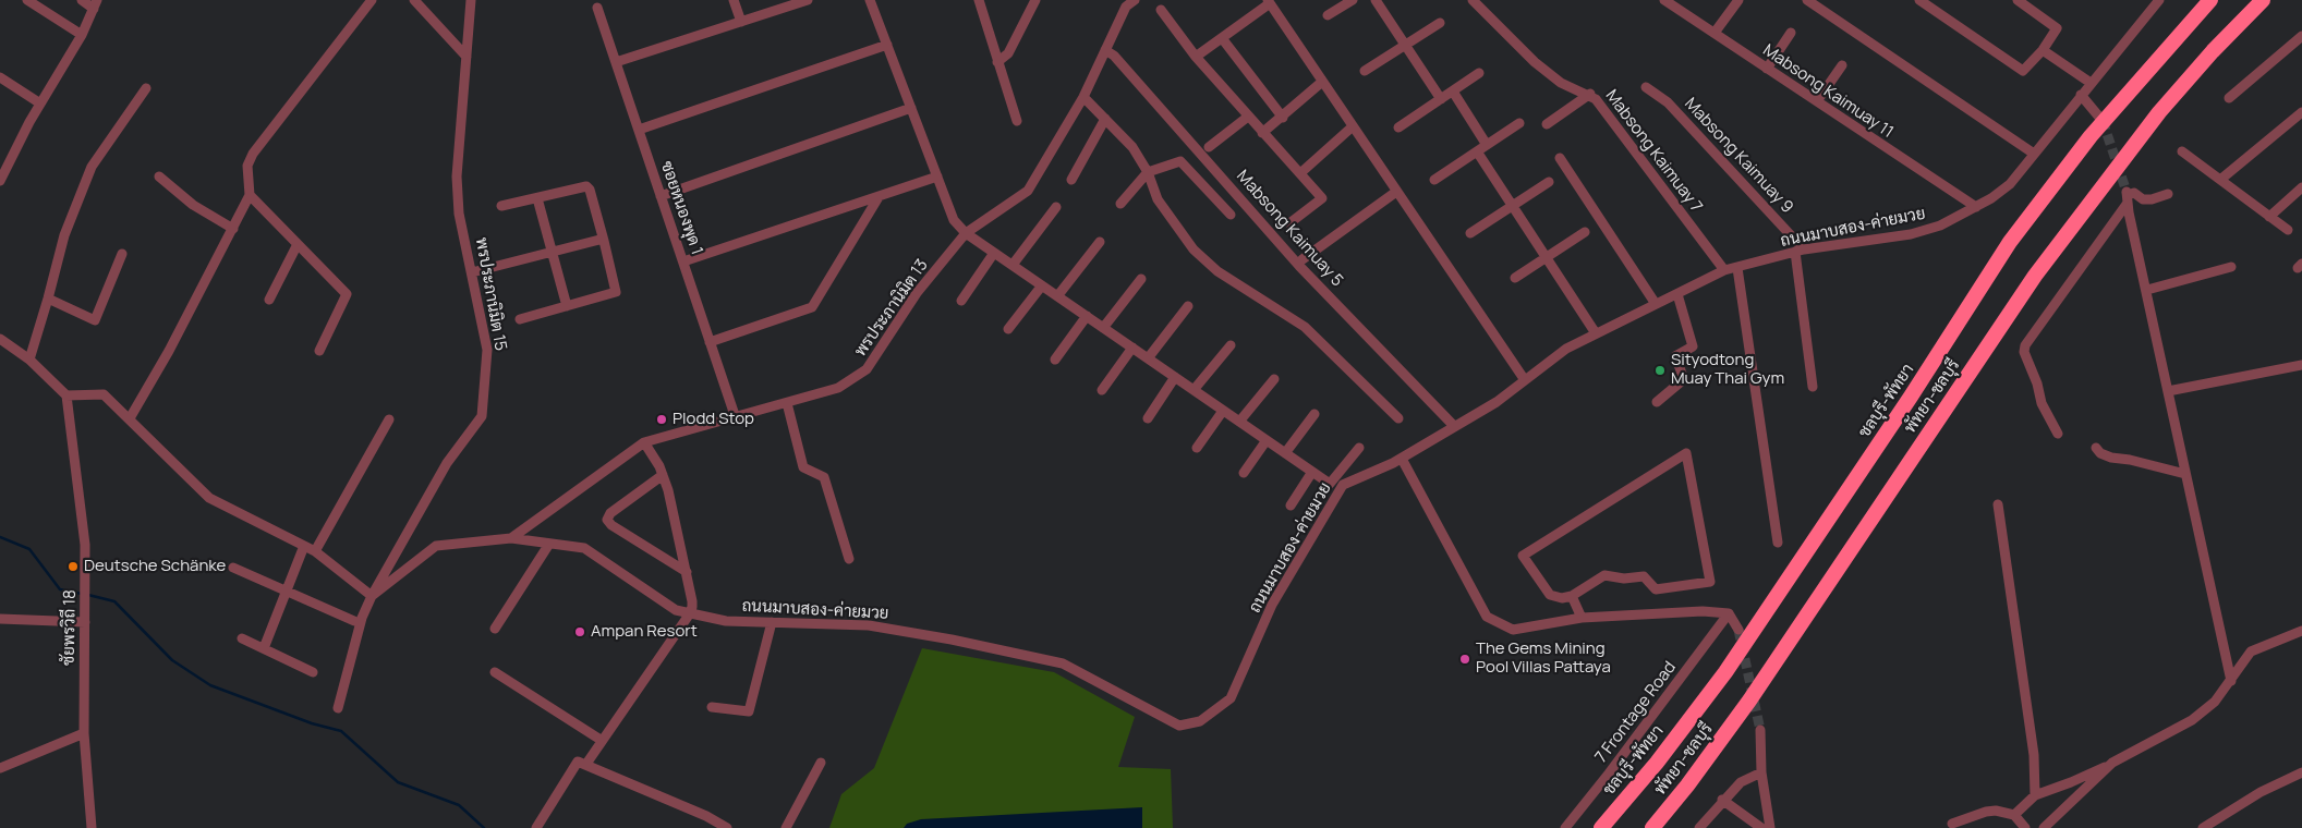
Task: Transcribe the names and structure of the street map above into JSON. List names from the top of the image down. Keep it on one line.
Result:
{"streets":{"highway":["พัทยา-ชลบุรี","ชลบุรี-พัทยา"],"street":["Mabsong Kaimuay 11","Mabsong Kaimuay 7","Mabsong Kaimuay 9","ซอยหนองพุด 1","ถนนมาบสอง-ค่ายมวย","Mabsong Kaimuay 5","พรประภานิมิต 15","พรประภานิมิต 13","ชัยพรวิถี 18","7 Frontage Road"]},"crossings":[["Mabsong Kaimuay 11","ถนนมาบสอง-ค่ายมวย"],["Mabsong Kaimuay 7","ถนนมาบสอง-ค่ายมวย"],["Mabsong Kaimuay 9","ถนนมาบสอง-ค่ายมวย"],["ซอยหนองพุด 1","พรประภานิมิต 13"],["ถนนมาบสอง-ค่ายมวย","Mabsong Kaimuay 5"],["ถนนมาบสอง-ค่ายมวย","พรประภานิมิต 15"],["ถนนมาบสอง-ค่ายมวย","พรประภานิมิต 13"],["Mabsong Kaimuay 5","พรประภานิมิต 13"]],"places":["Sityodtong Muay Thai Gym","Plodd Stop","Deutsche Schänke","Ampan Resort","The Gems Mining Pool Villas Pattaya"]}
